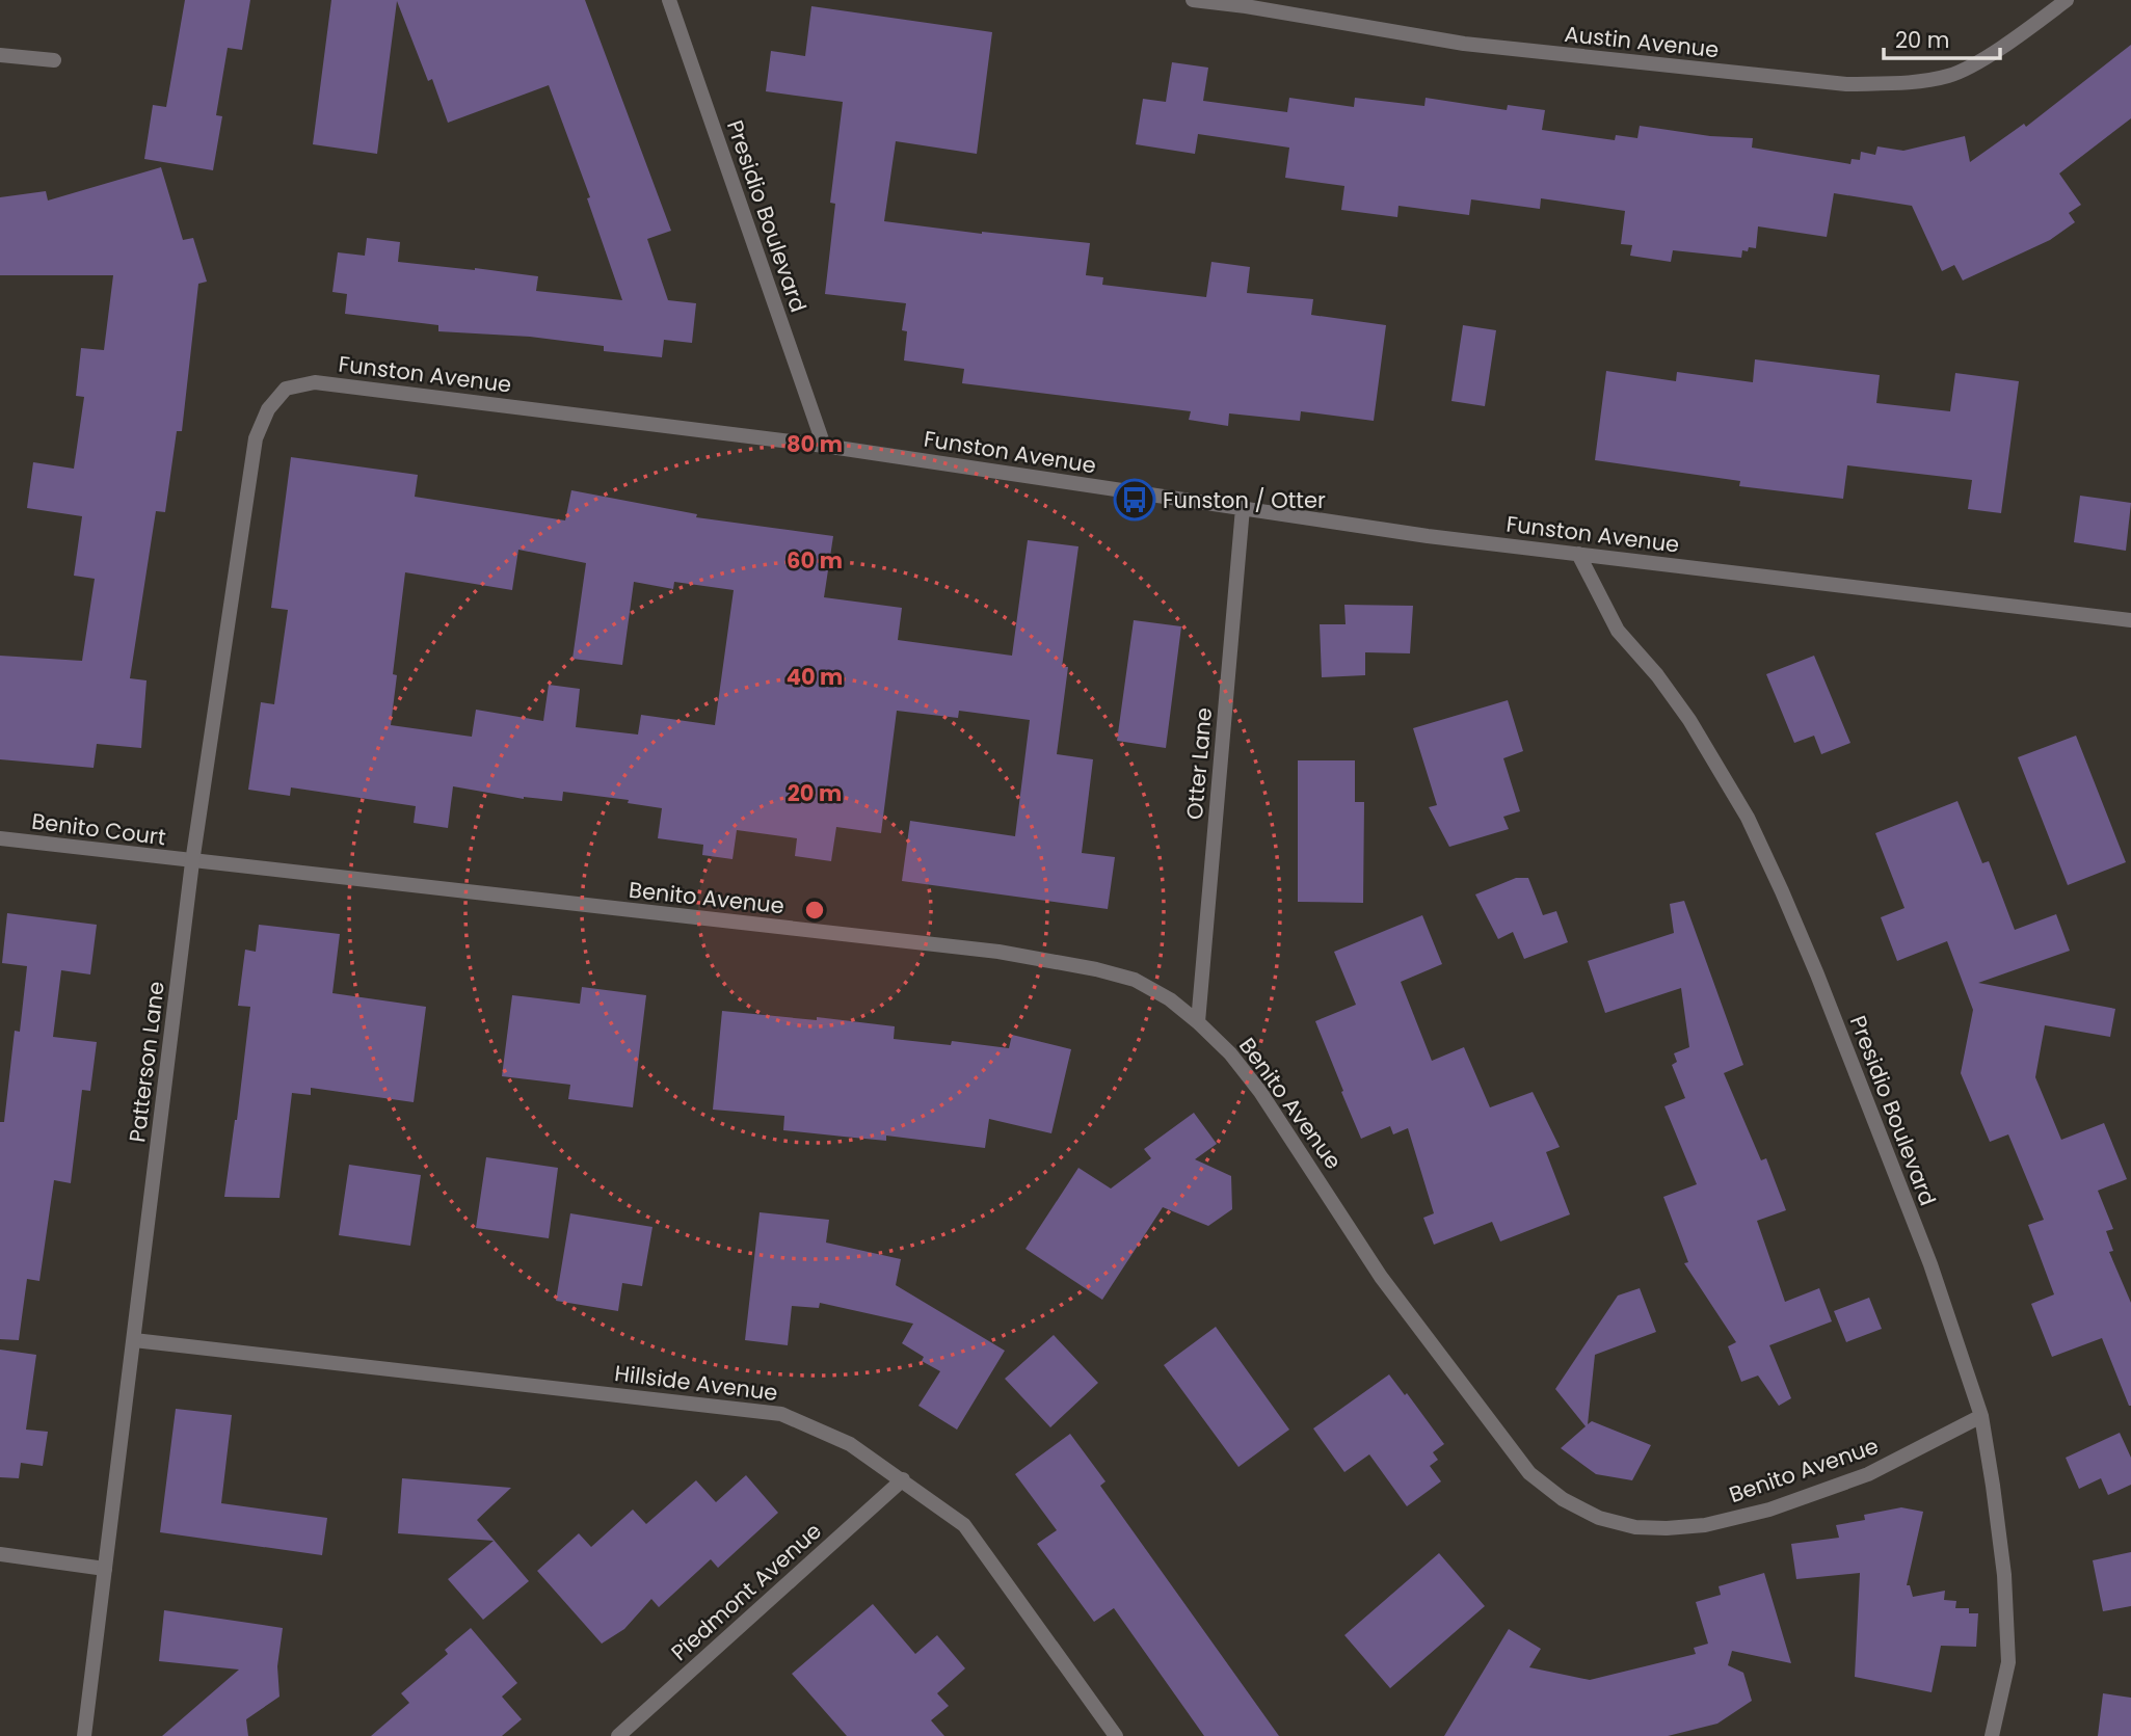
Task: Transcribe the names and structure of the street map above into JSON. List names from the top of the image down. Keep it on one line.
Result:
{"streets":{"street":["Austin Avenue","Presidio Boulevard","Funston Avenue","Otter Lane","Benito Court","Benito Avenue","Patterson Lane","Hillside Avenue","Piedmont Avenue"]},"crossings":[["Presidio Boulevard","Funston Avenue"],["Presidio Boulevard","Benito Avenue"],["Funston Avenue","Otter Lane"],["Funston Avenue","Patterson Lane"],["Otter Lane","Benito Avenue"],["Benito Court","Benito Avenue"],["Benito Court","Patterson Lane"],["Benito Avenue","Patterson Lane"],["Patterson Lane","Hillside Avenue"],["Hillside Avenue","Piedmont Avenue"]],"places":{"bus stop":["Funston / Otter"]},"scale_bar":"20 m","rings":["80 m","60 m","40 m","20 m"]}
